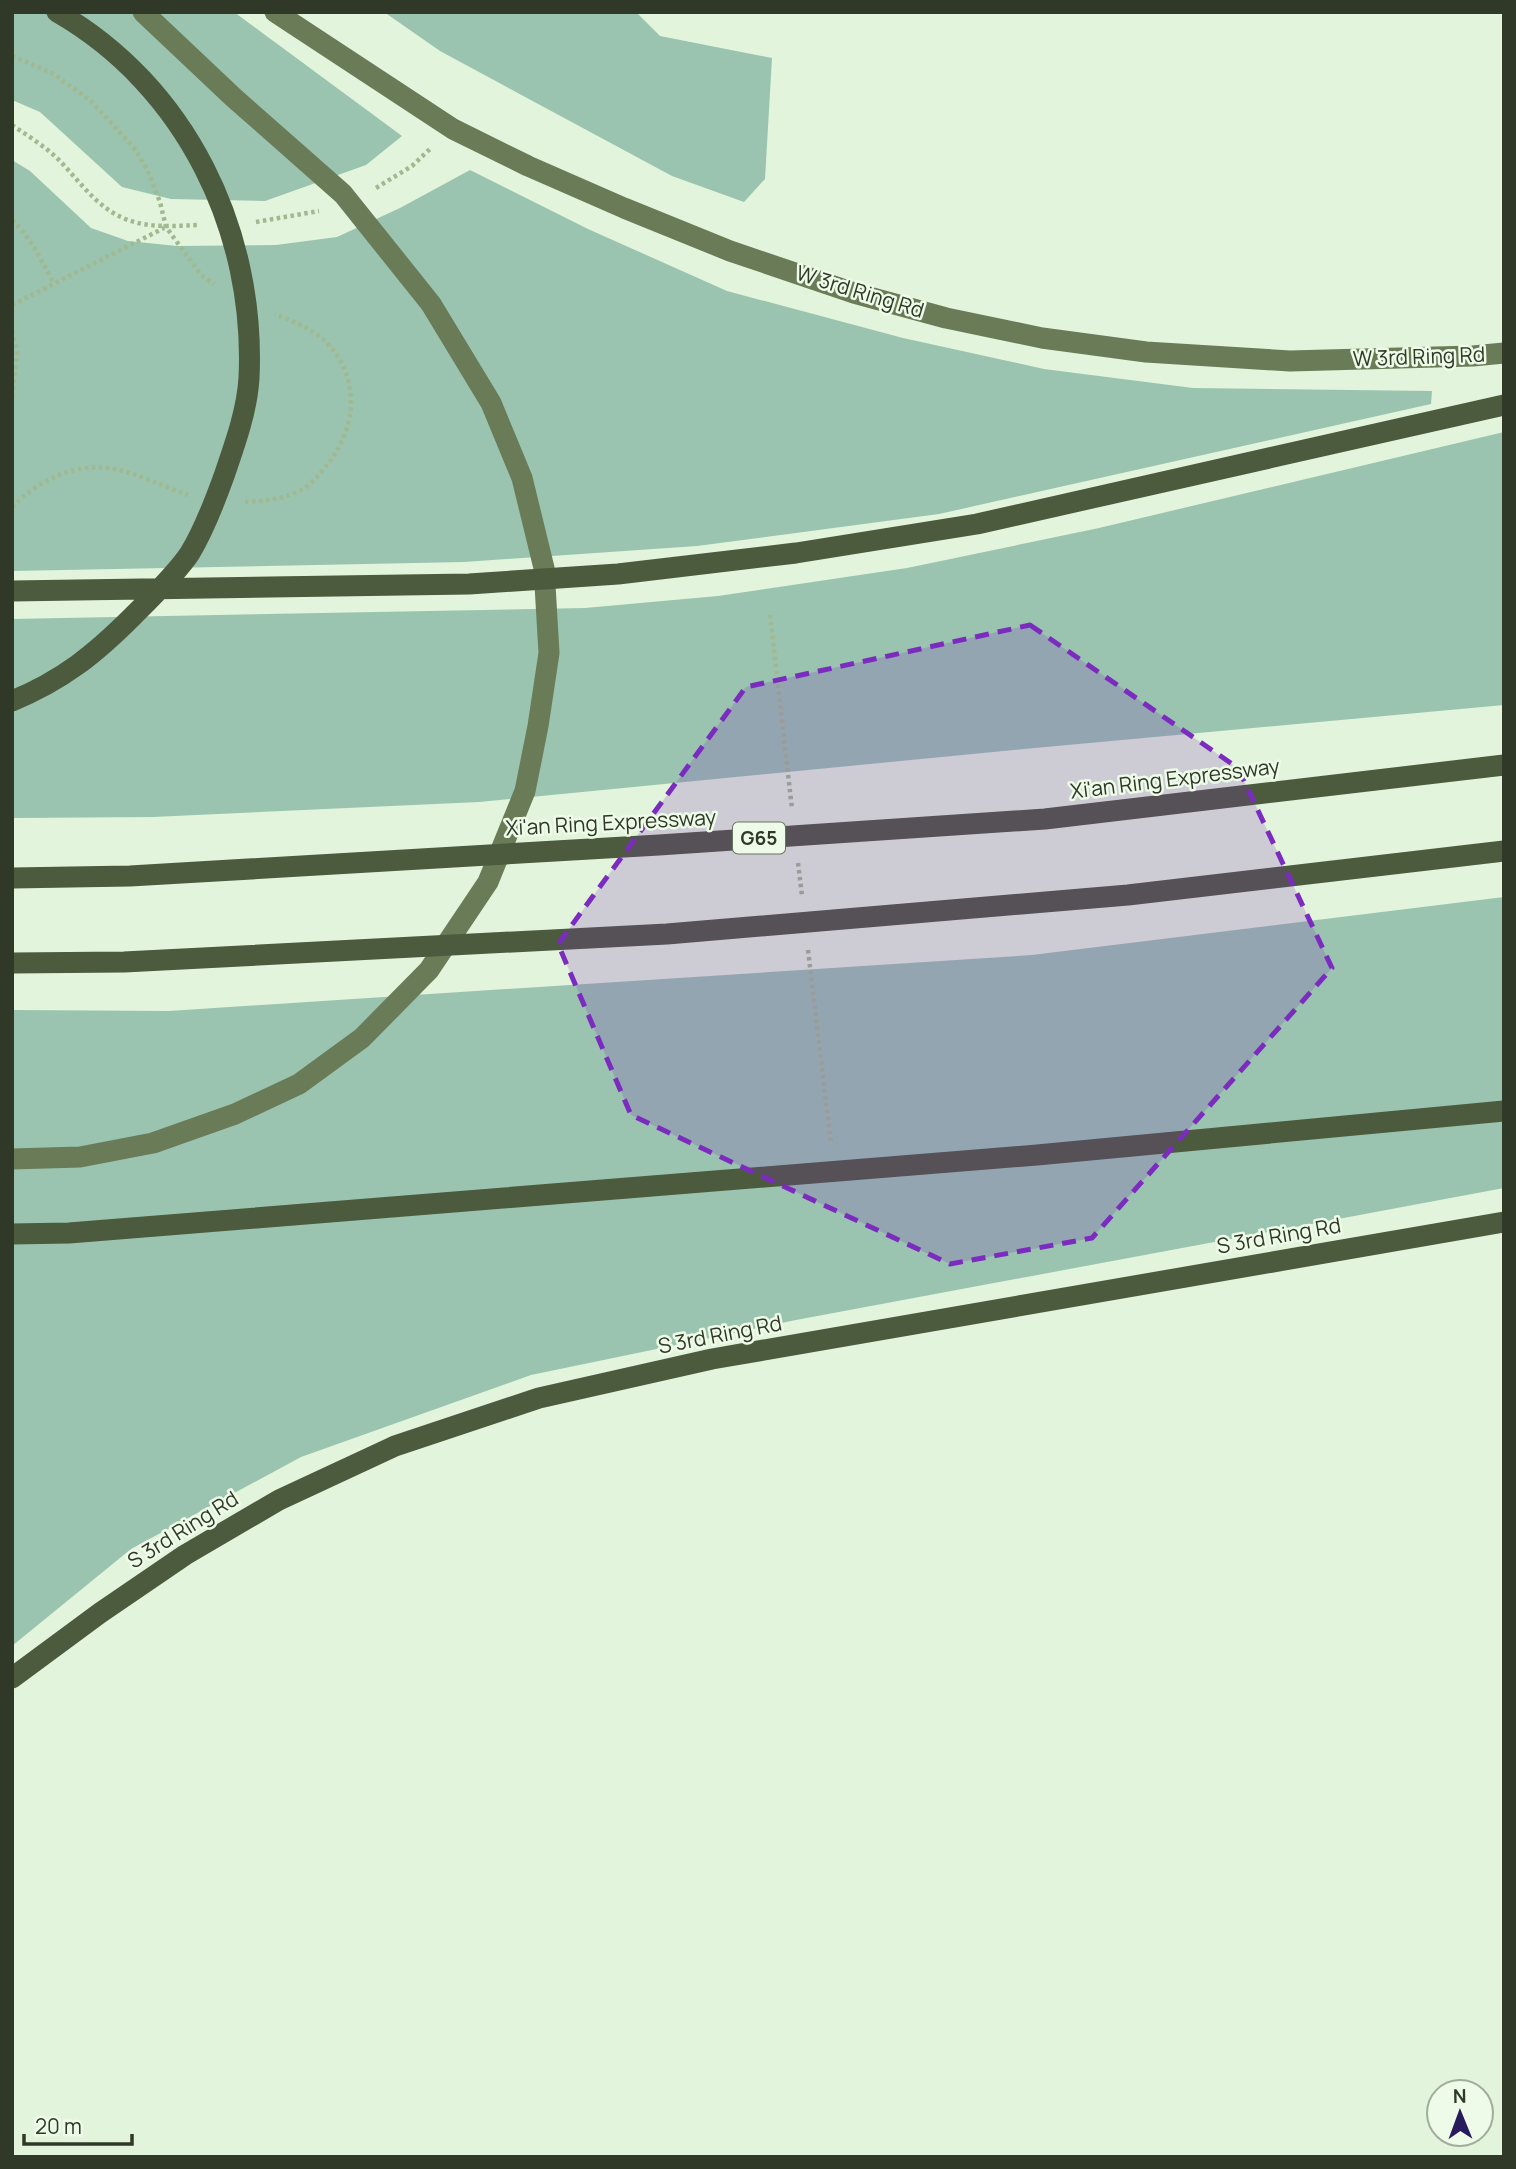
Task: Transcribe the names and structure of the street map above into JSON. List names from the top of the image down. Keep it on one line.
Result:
{"streets":{"highway":["Xi'an Ring Expressway","G65","S 3rd Ring Rd"],"main road":["W 3rd Ring Rd"]},"scale_bar":"20 m","north":"top"}
